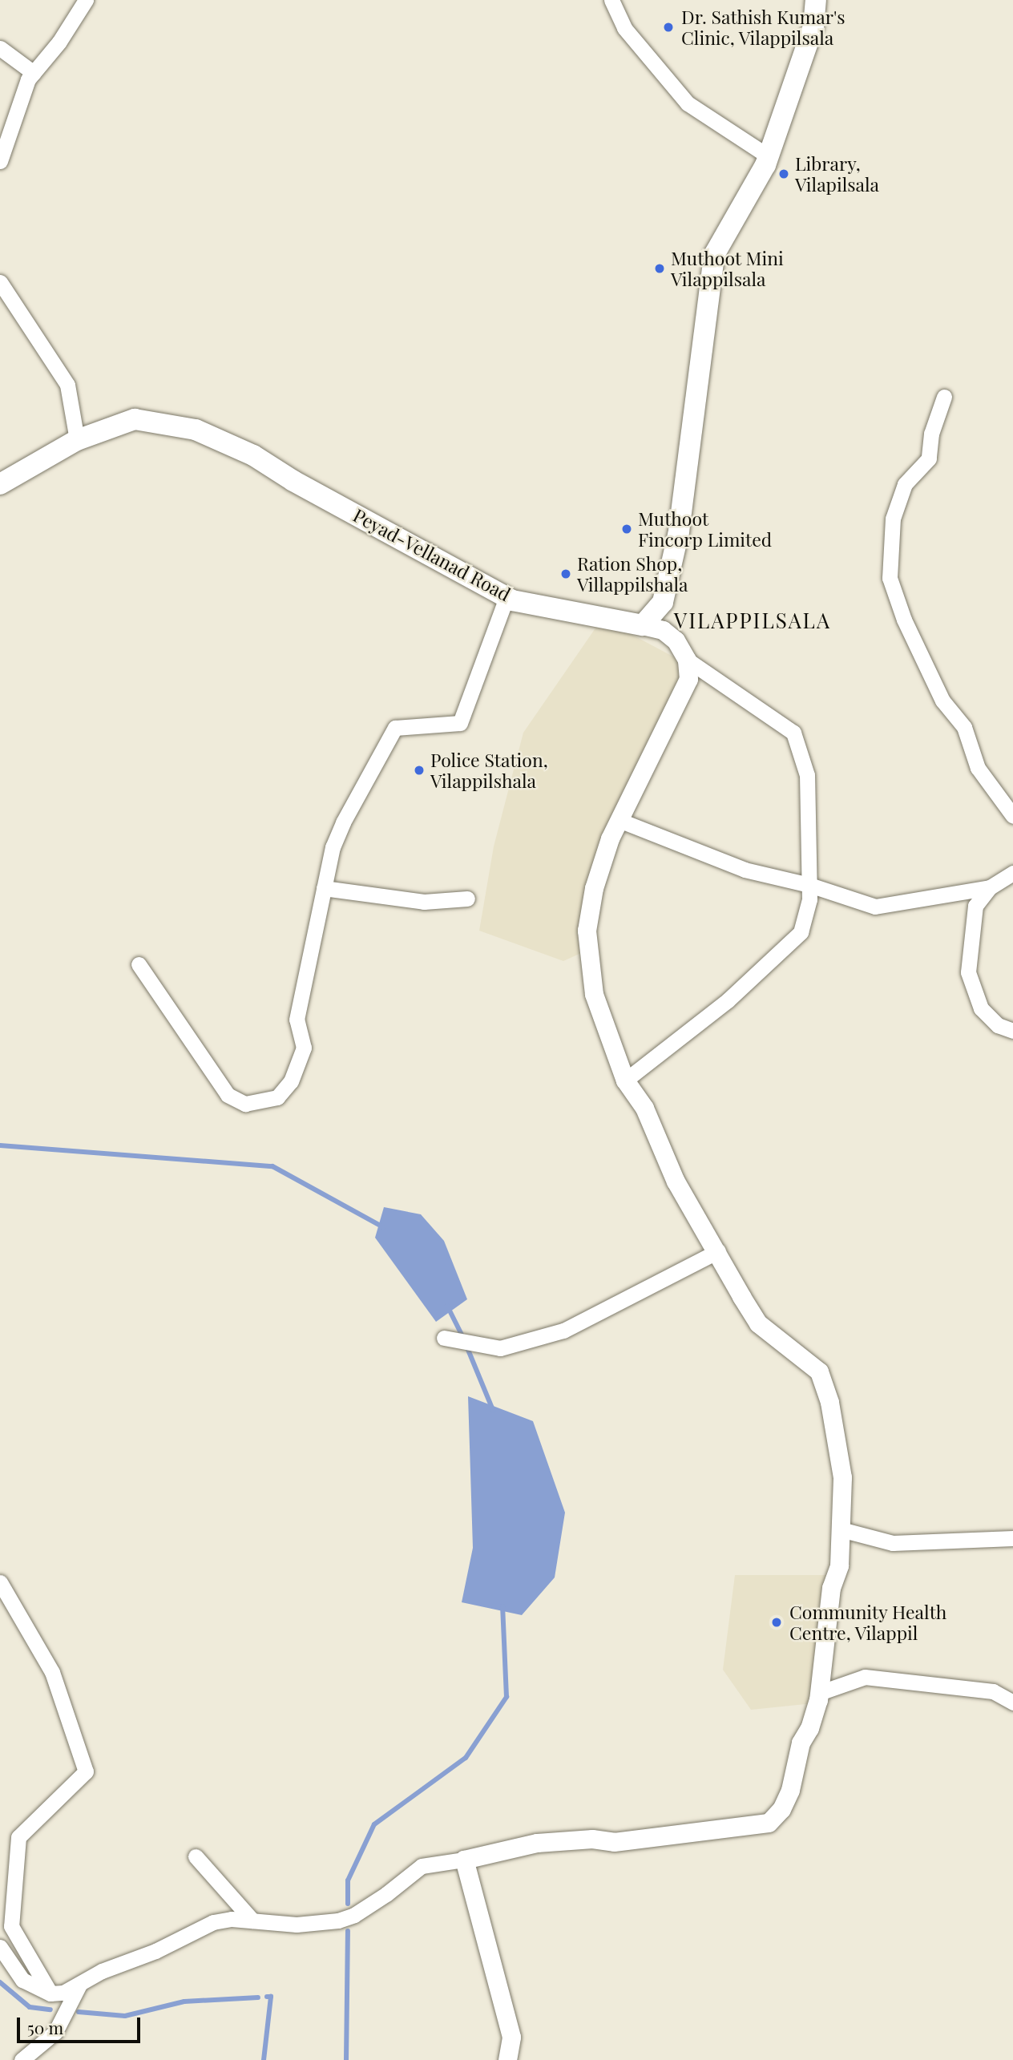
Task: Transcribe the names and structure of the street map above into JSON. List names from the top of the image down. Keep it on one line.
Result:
{"streets":{"main road":["Peyad-Vellanad Road"]},"districts":["VILAPPILSALA"],"places":["Dr. Sathish Kumar's Clinic, Vilappilsala","Library, Vilapilsala","Muthoot Mini Vilappilsala","Muthoot Fincorp Limited","Ration Shop, Villappilshala","Police Station, Vilappilshala","Community Health Centre, Vilappil"],"scale_bar":"50 m"}
